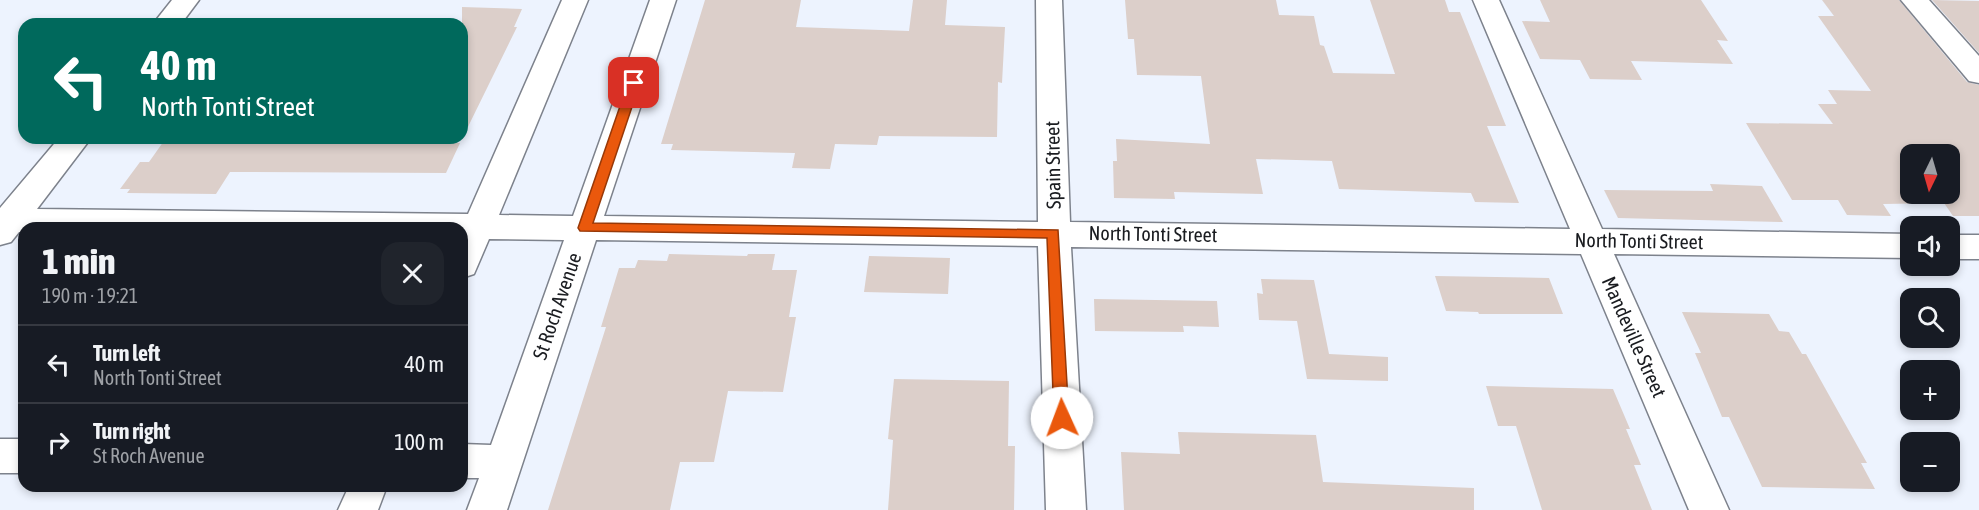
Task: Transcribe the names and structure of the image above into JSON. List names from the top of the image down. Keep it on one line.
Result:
{"streets":{"street":["Spain Street","North Tonti Street","St Roch Avenue","Mandeville Street"]},"crossings":[["Spain Street","North Tonti Street"],["North Tonti Street","St Roch Avenue"],["North Tonti Street","Mandeville Street"]],"north":"bottom","page":{"turn":["40 m","North Tonti Street"],"map_buttons":["+","−"],"heading":["1 min","190 m · 19:21"],"list":[{"name":"Turn left","note":"North Tonti Street","value":"40 m"},{"name":"Turn right","note":"St Roch Avenue","value":"100 m"}]}}
